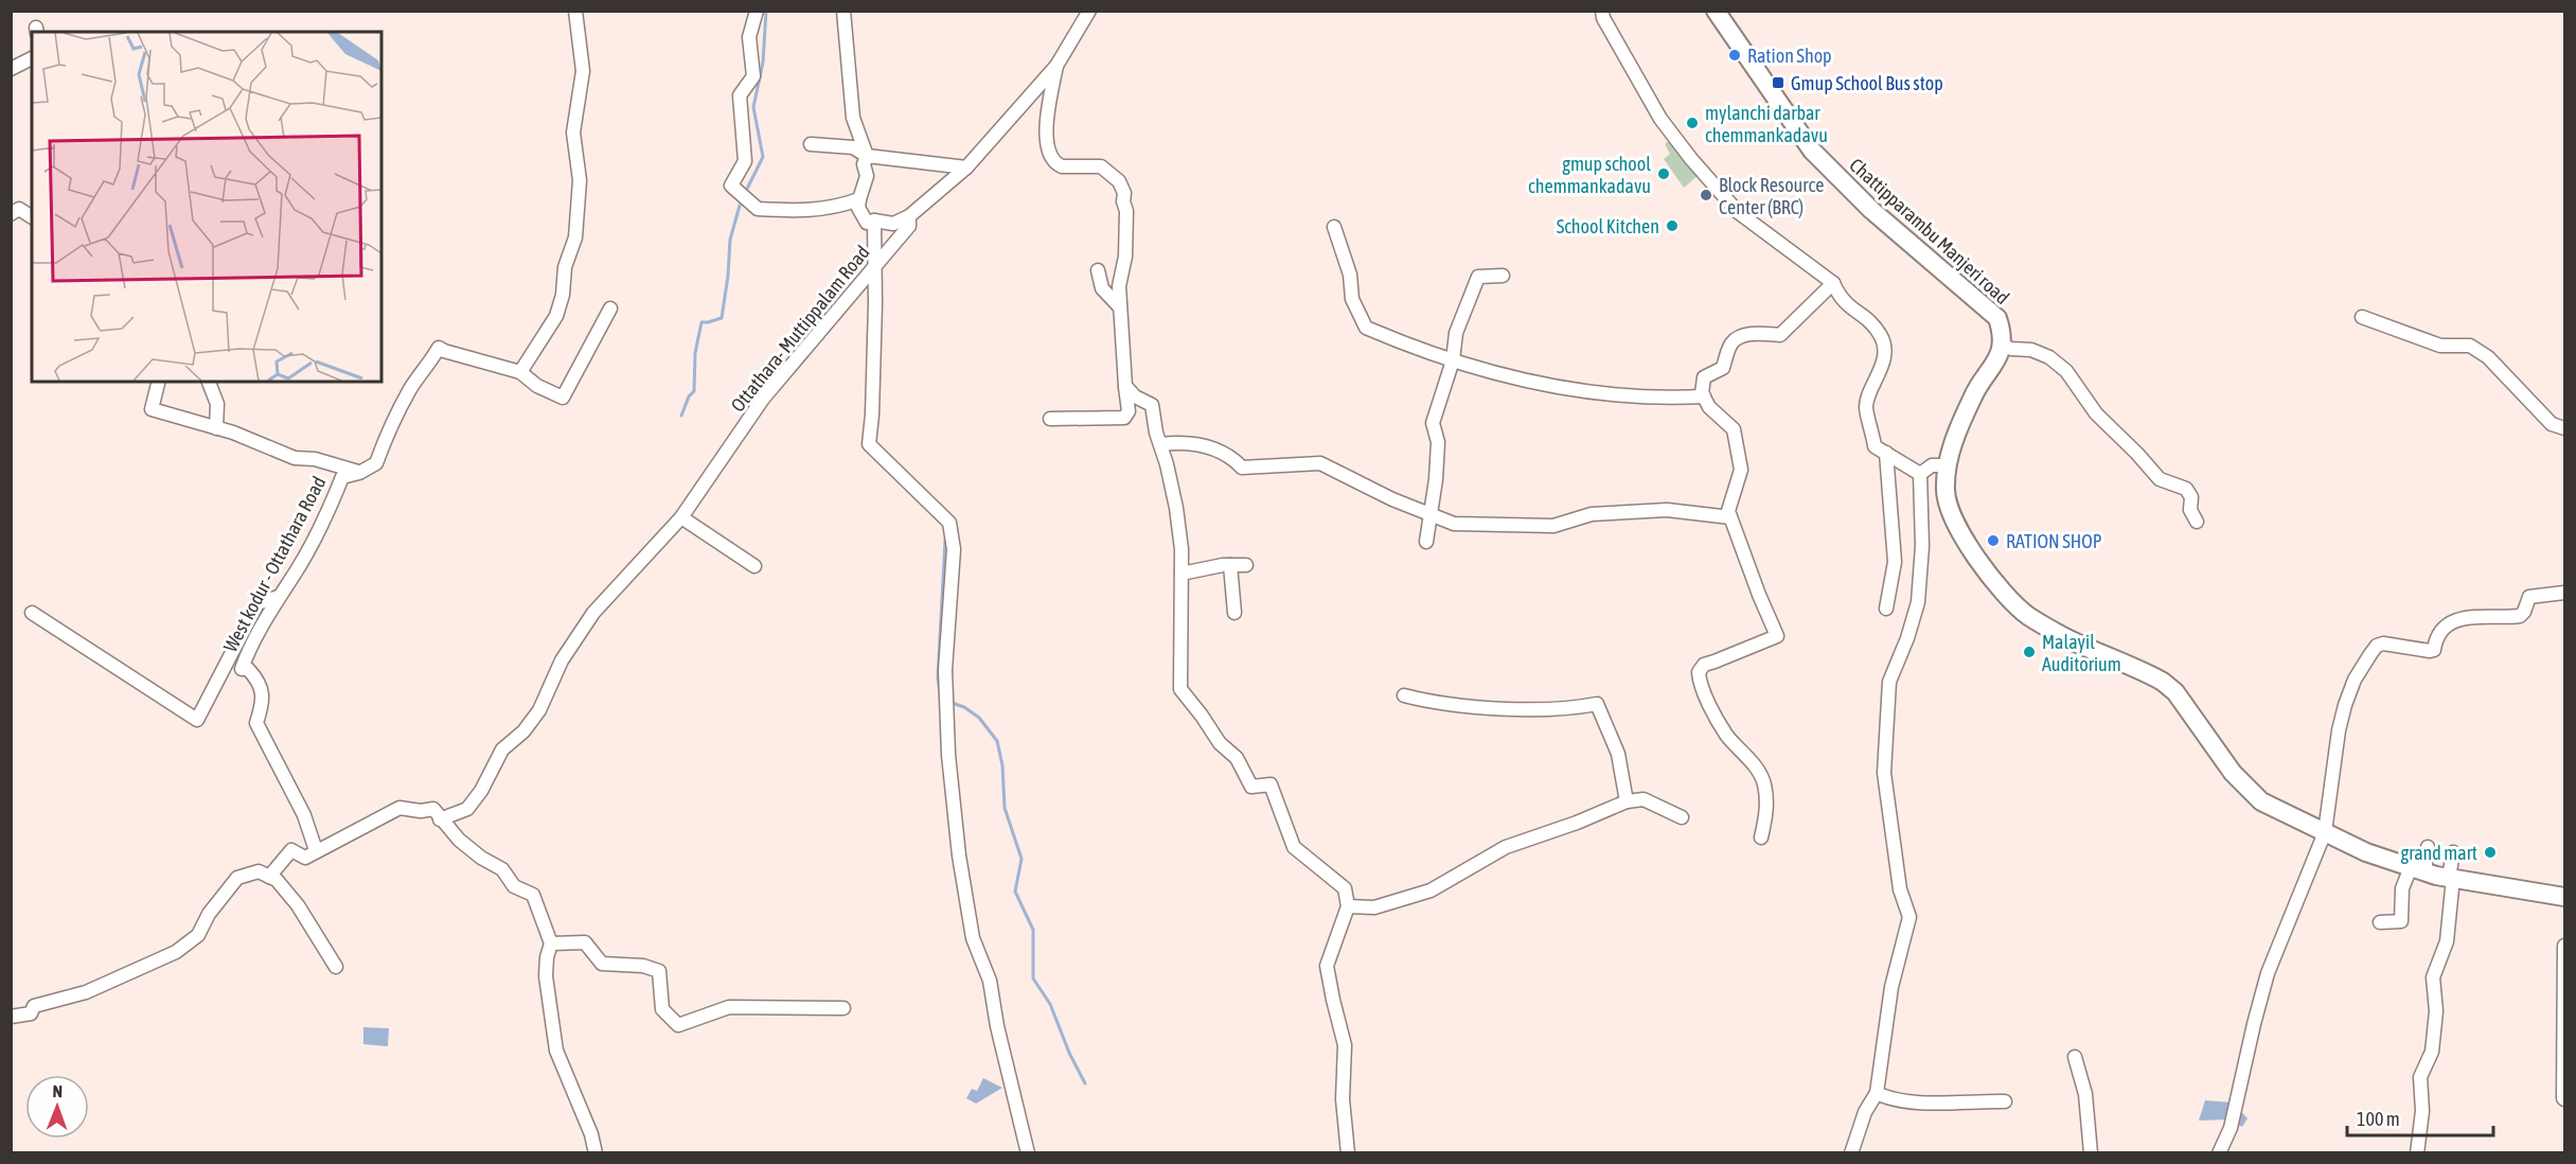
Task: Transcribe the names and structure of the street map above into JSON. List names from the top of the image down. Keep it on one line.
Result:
{"streets":{"main road":["Chattipparambu Manjeri road"],"street":["Ottathara- Muttippalam Road","West kodur - Ottathara Road"]},"places":{"other":["Ration Shop","mylanchi darbar chemmankadavu","gmup school chemmankadavu","Block Resource Center (BRC)","School Kitchen","RATION SHOP","Malayil Auditorium","grand mart"],"transit":["Gmup School Bus stop"]},"scale_bar":"100 m","north":"top"}
